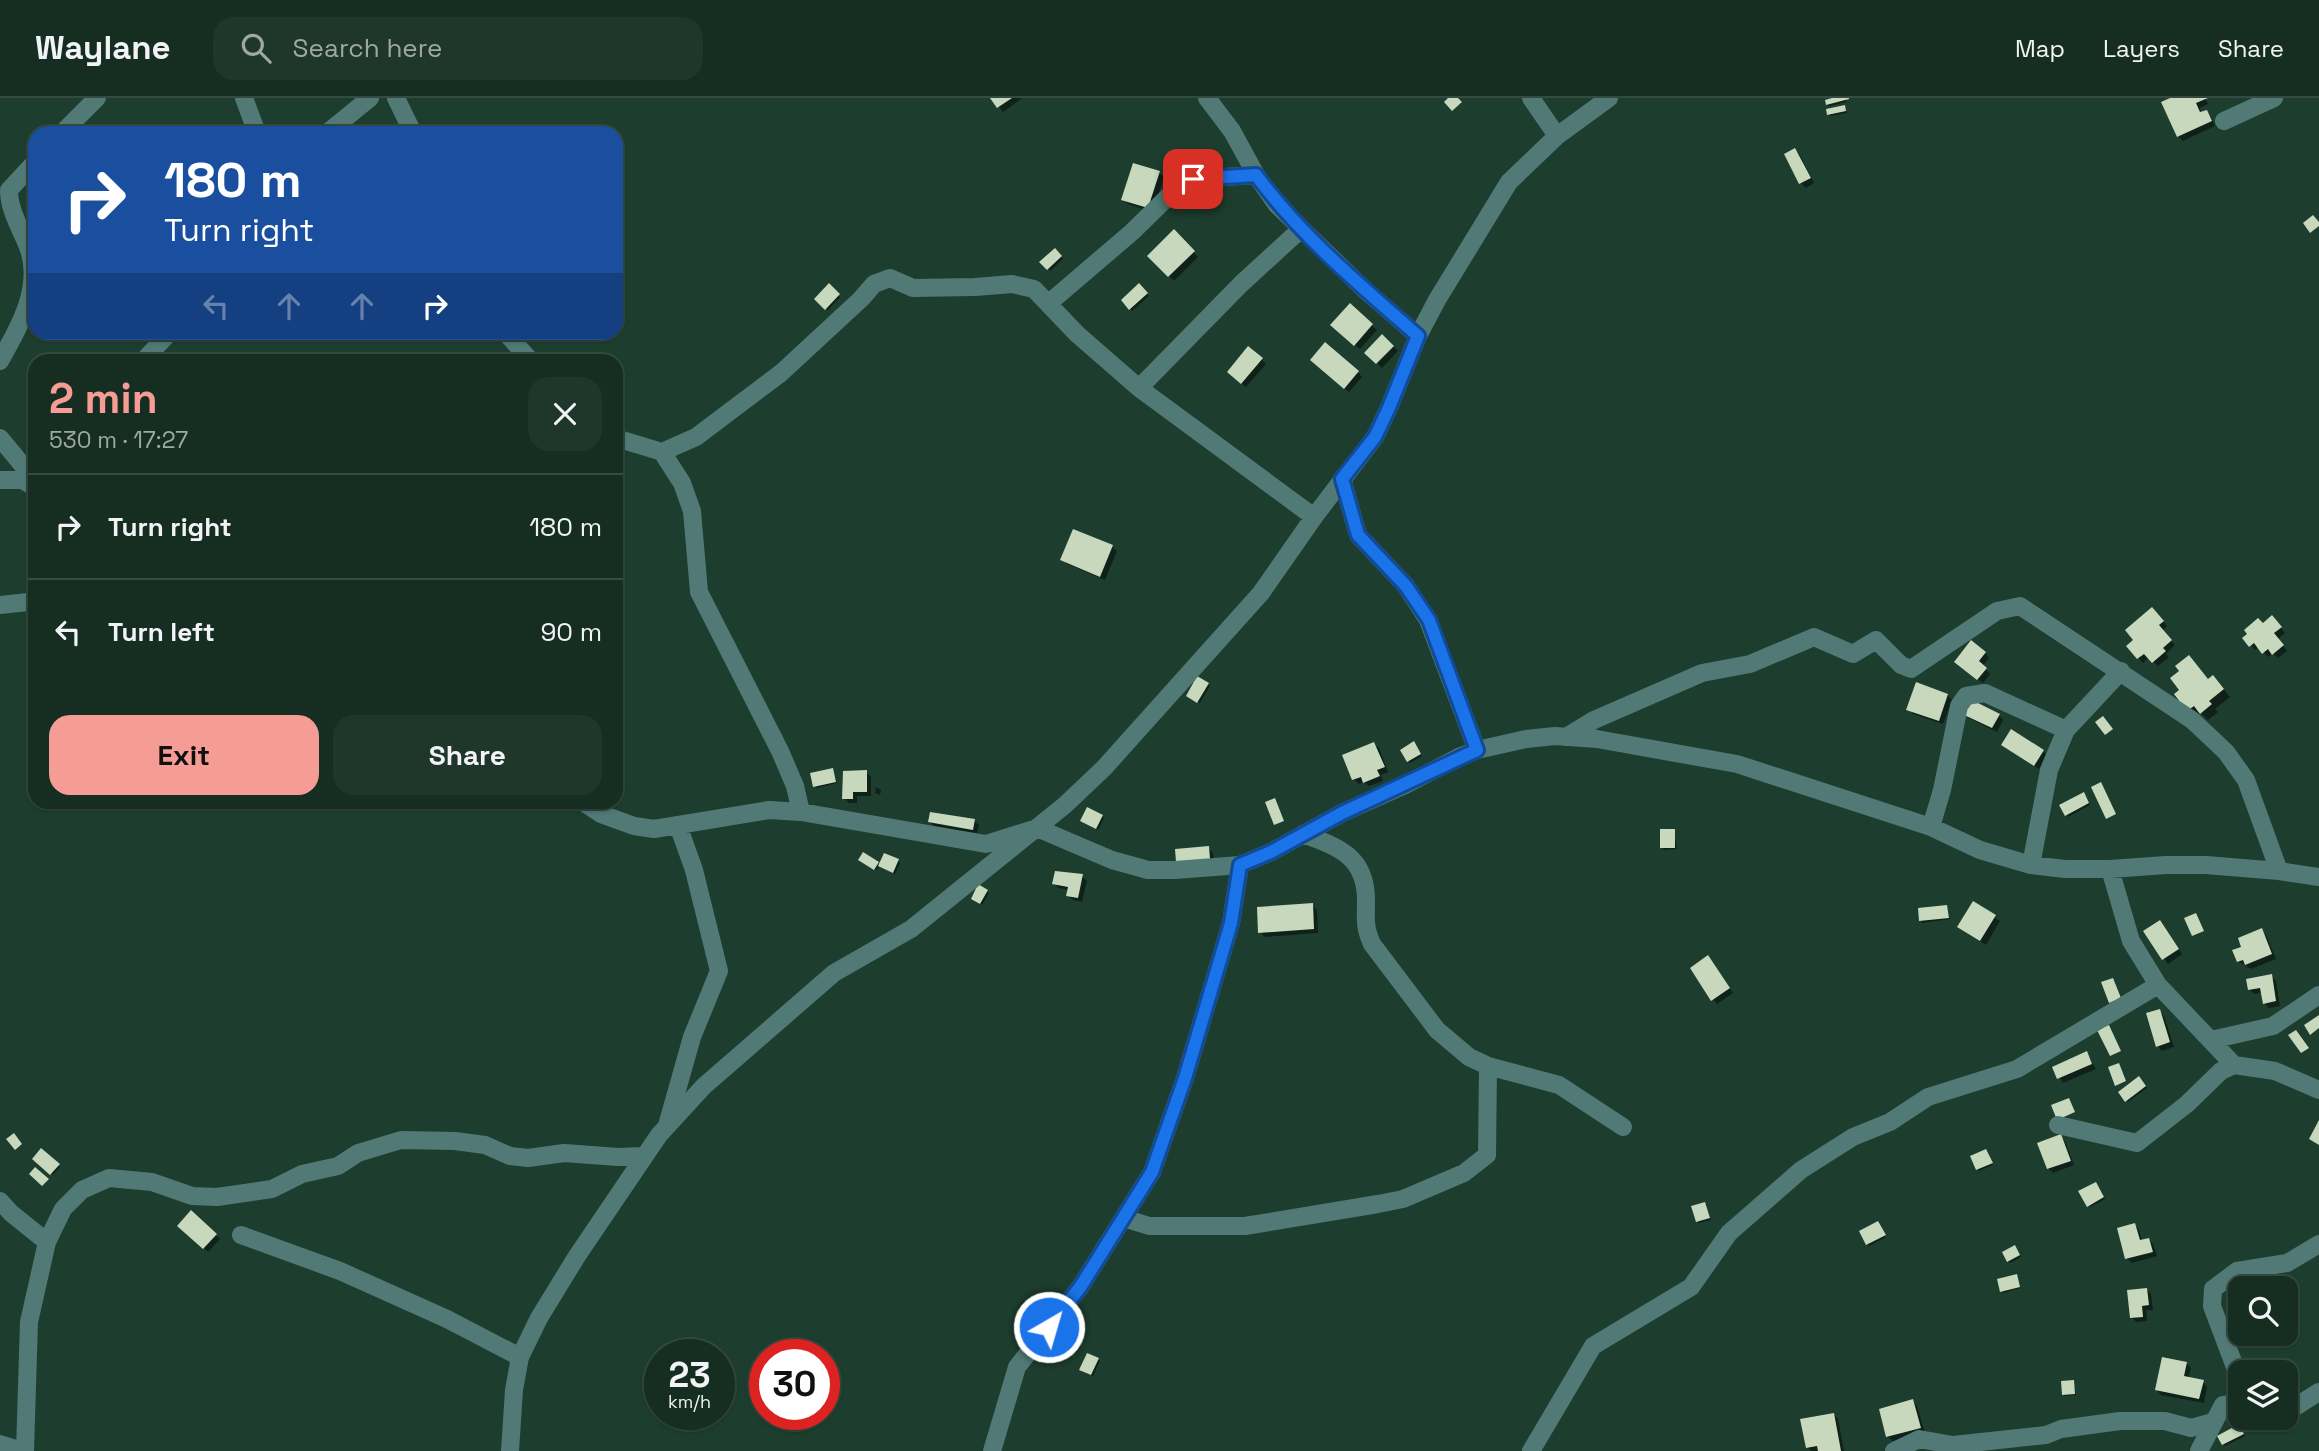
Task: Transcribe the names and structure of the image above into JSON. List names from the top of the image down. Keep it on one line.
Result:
{"page":{"header":"Waylane","search":"Search here","nav":["Map","Layers","Share"],"turn":["180 m","Turn right"],"heading":["2 min","530 m · 17:27"],"list":[{"name":"Turn right","value":"180 m"},{"name":"Turn left","value":"90 m"}],"buttons":["Exit","Share"],"speed":"23 km/h","limit":"30"}}
